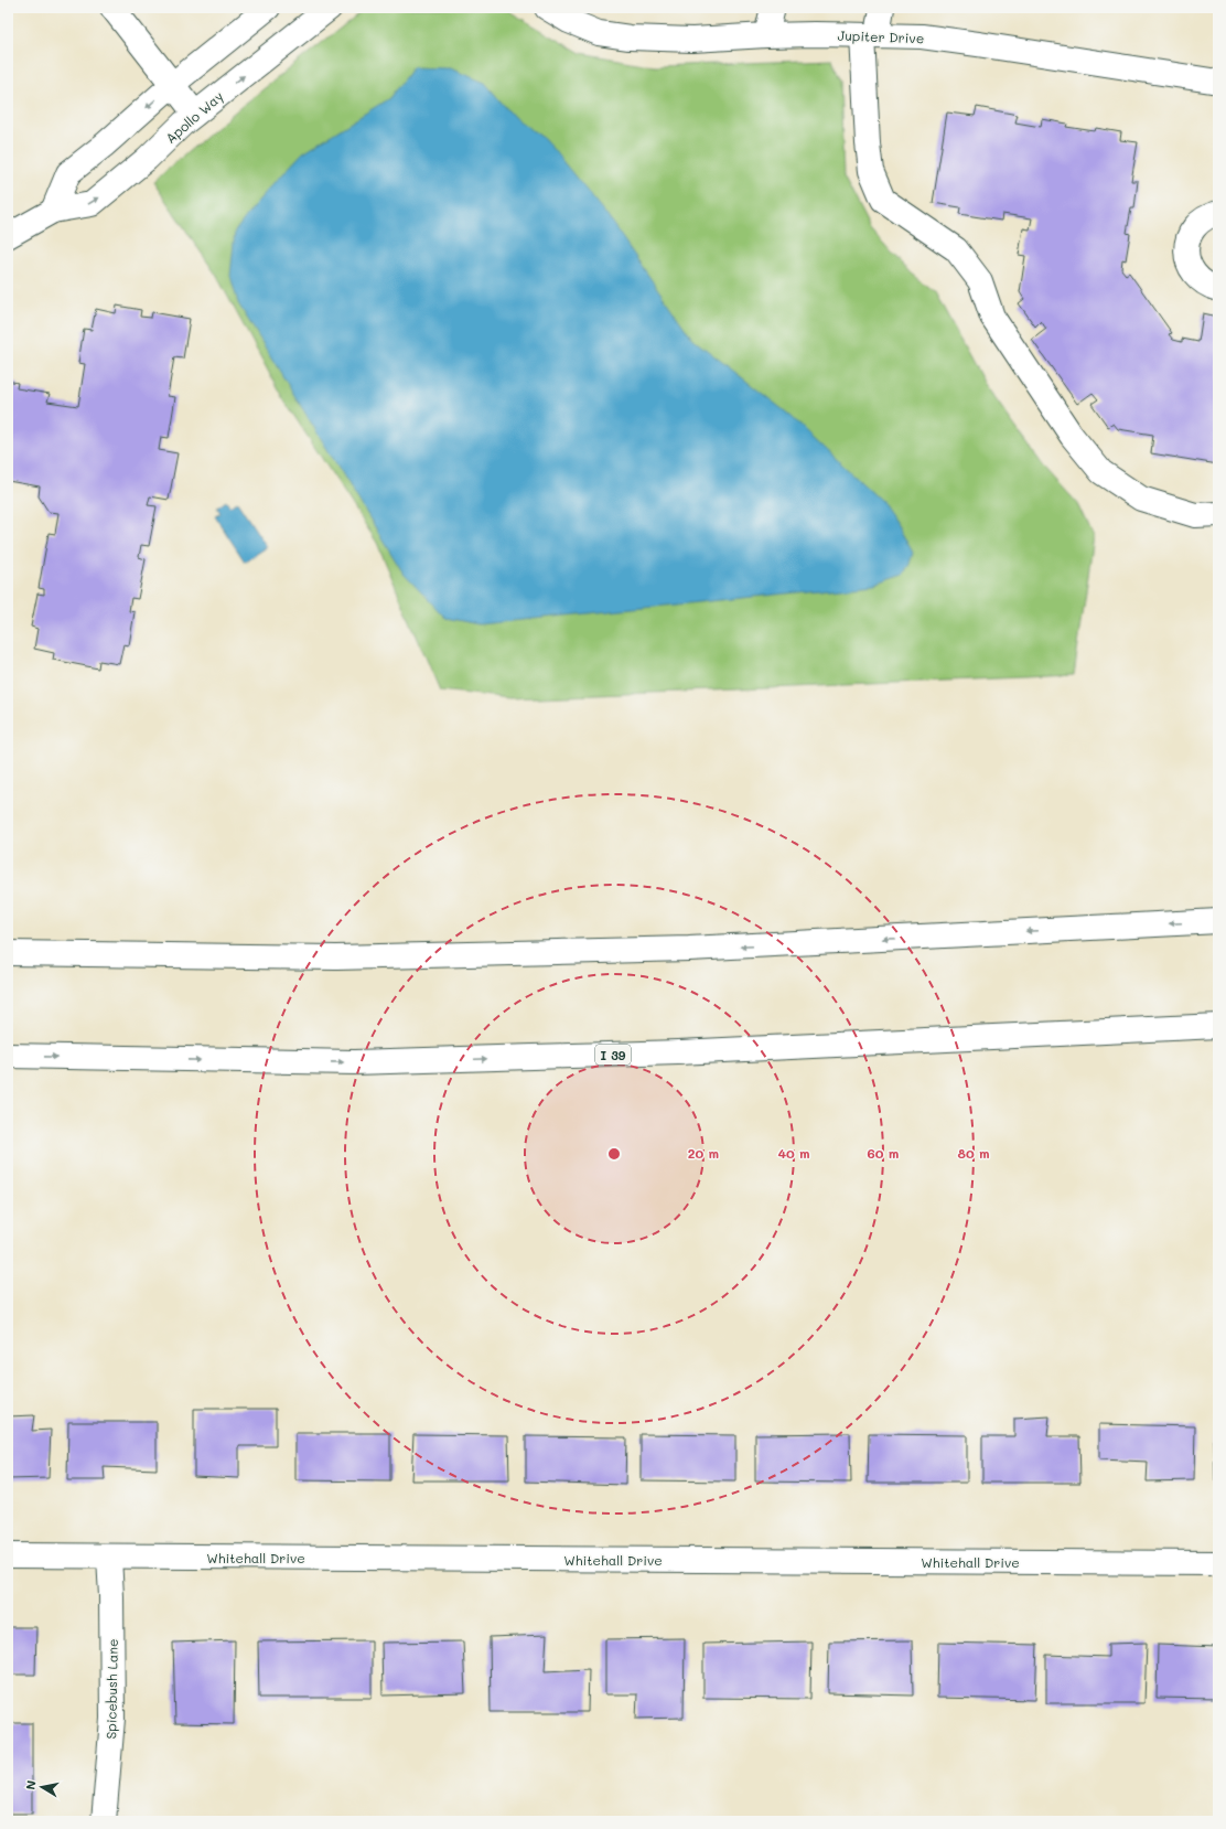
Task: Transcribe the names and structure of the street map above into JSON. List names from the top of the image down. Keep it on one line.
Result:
{"streets":{"main road":["Jupiter Drive","Apollo Way","I 39","Whitehall Drive","Spicebush Lane"]},"crossings":[["Whitehall Drive","Spicebush Lane"]],"north":"left","rings":["20 m","40 m","60 m","80 m"]}
